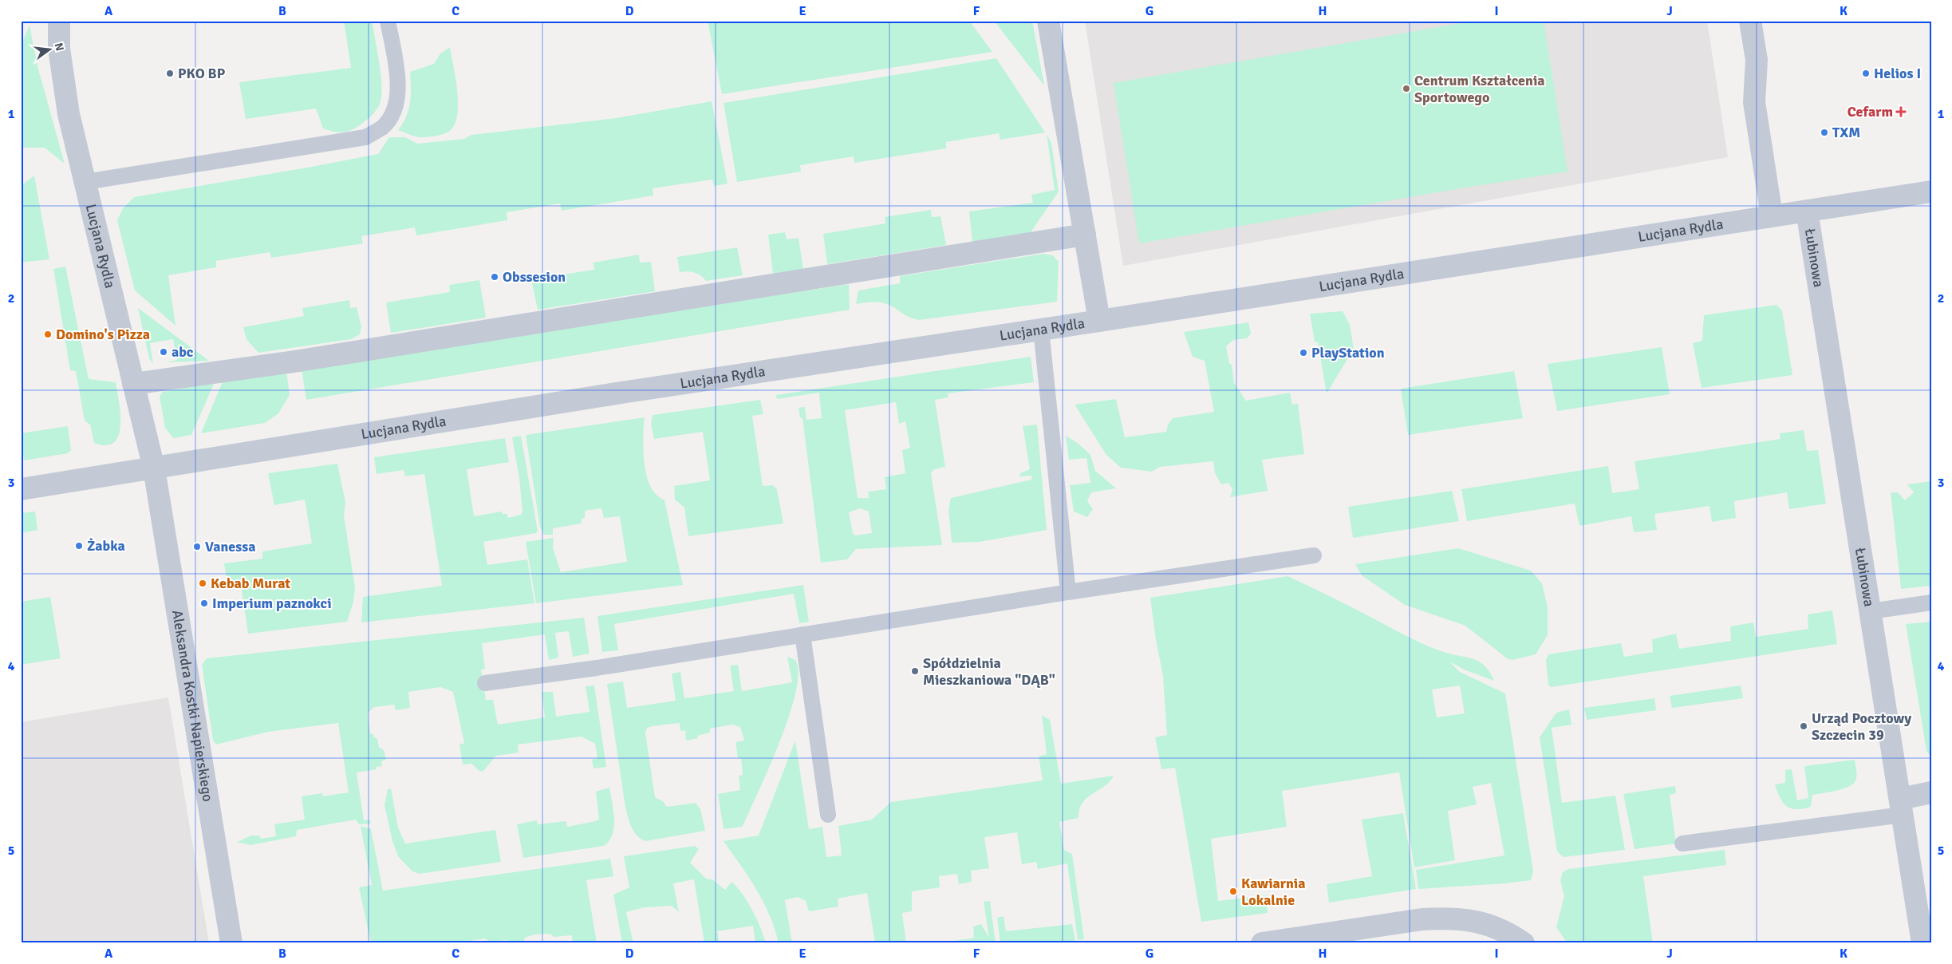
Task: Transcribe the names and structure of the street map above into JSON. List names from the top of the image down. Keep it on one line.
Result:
{"streets":{"street":["Lucjana Rydla","Łubinowa","Aleksandra Kostki Napierskiego"]},"crossings":[["Lucjana Rydla","Łubinowa"],["Lucjana Rydla","Aleksandra Kostki Napierskiego"]],"places":{"other":["PKO BP","Helios I","Centrum Kształcenia Sportowego","TXM","Obssesion","Domino's Pizza","abc","PlayStation","Żabka","Vanessa","Kebab Murat","Imperium paznokci","Spółdzielnia Mieszkaniowa \"DĄB\"","Urząd Pocztowy Szczecin 39","Kawiarnia Lokalnie"],"health":["Cefarm"]},"north":"right","grid":{"columns":["A","B","C","D","E","F","G","H","I","J","K"],"rows":["1","2","3","4","5"]}}
